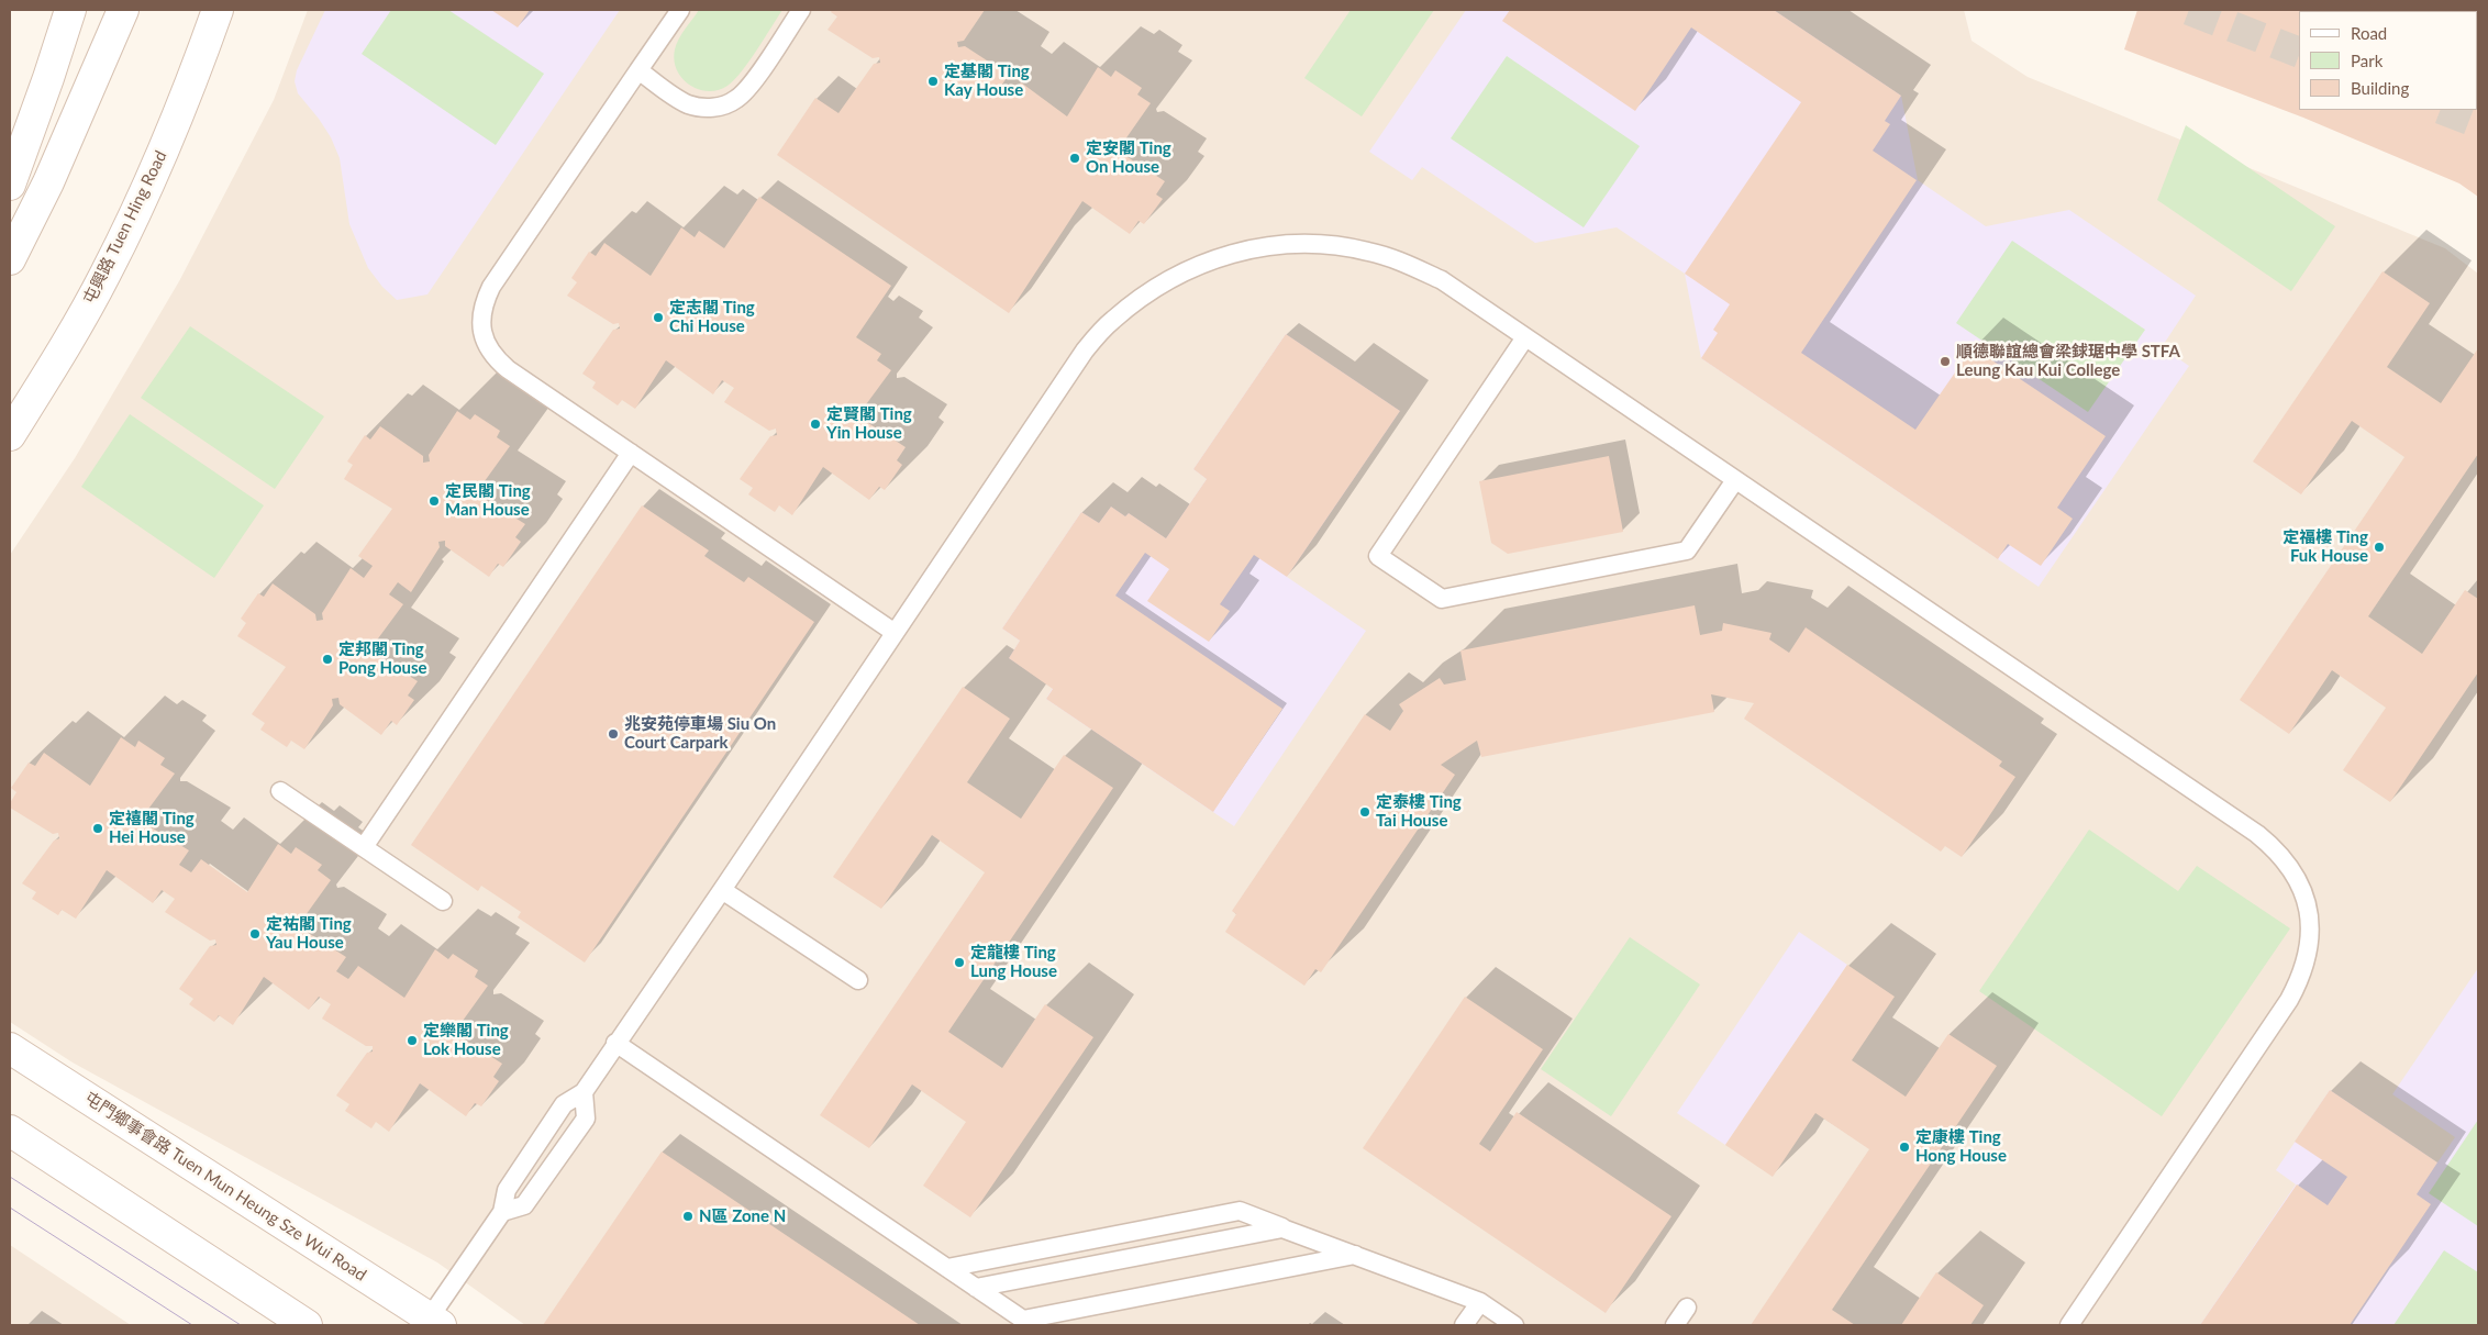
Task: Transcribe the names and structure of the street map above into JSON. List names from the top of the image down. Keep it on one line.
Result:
{"streets":{"main road":["屯興路 Tuen Hing Road","屯門鄉事會路 Tuen Mun Heung Sze Wui Road"]},"places":["定基閣 Ting Kay House","定安閣 Ting On House","定志閣 Ting Chi House","順德聯誼總會梁銶琚中學 STFA Leung Kau Kui College","定賢閣 Ting Yin House","定民閣 Ting Man House","定福樓 Ting Fuk House","定邦閣 Ting Pong House","兆安苑停車場 Siu On Court Carpark","定泰樓 Ting Tai House","定禧閣 Ting Hei House","定祐閣 Ting Yau House","定龍樓 Ting Lung House","定樂閣 Ting Lok House","定康樓 Ting Hong House","N區 Zone N"],"legend":["Road","Park","Building"]}
